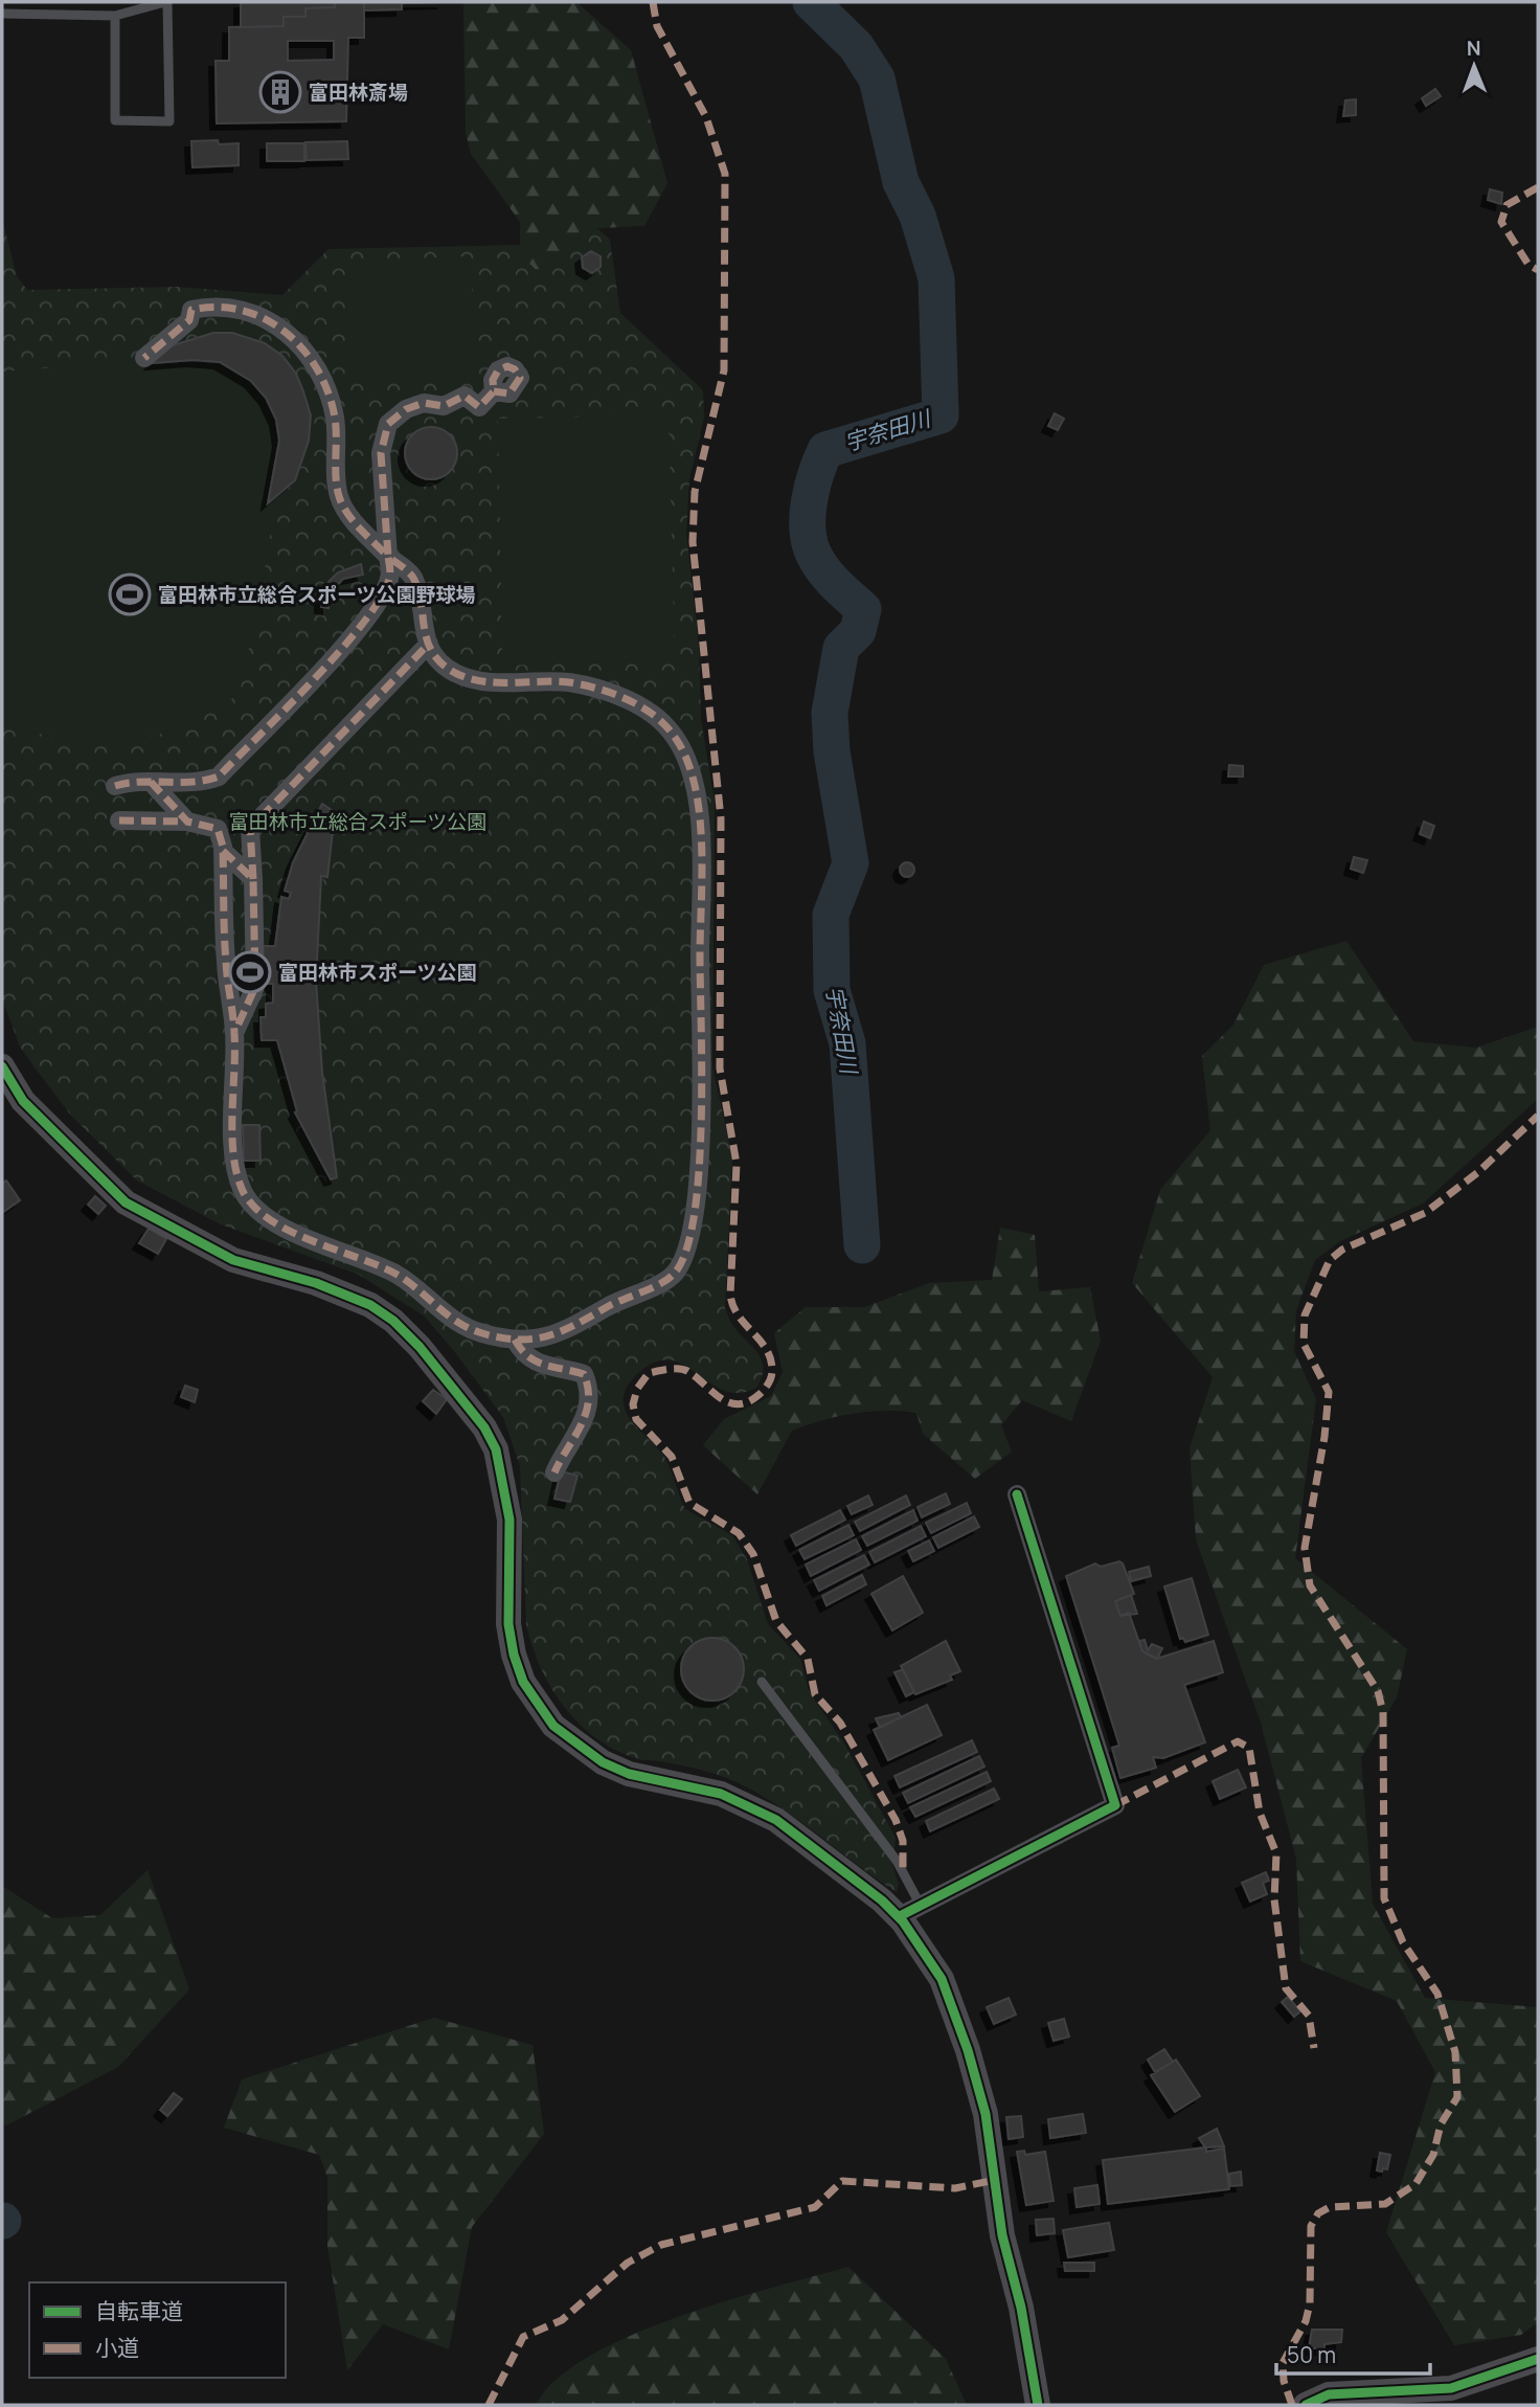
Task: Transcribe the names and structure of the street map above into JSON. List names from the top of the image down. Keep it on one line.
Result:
{"water":["宇奈田川"],"parks":["富田林市立総合スポーツ公園"],"places":{"building":["富田林斎場"],"sports":["富田林市立総合スポーツ公園野球場","富田林市スポーツ公園"]},"legend":["自転車道","小道"],"scale_bar":"50 m","north":"top"}
